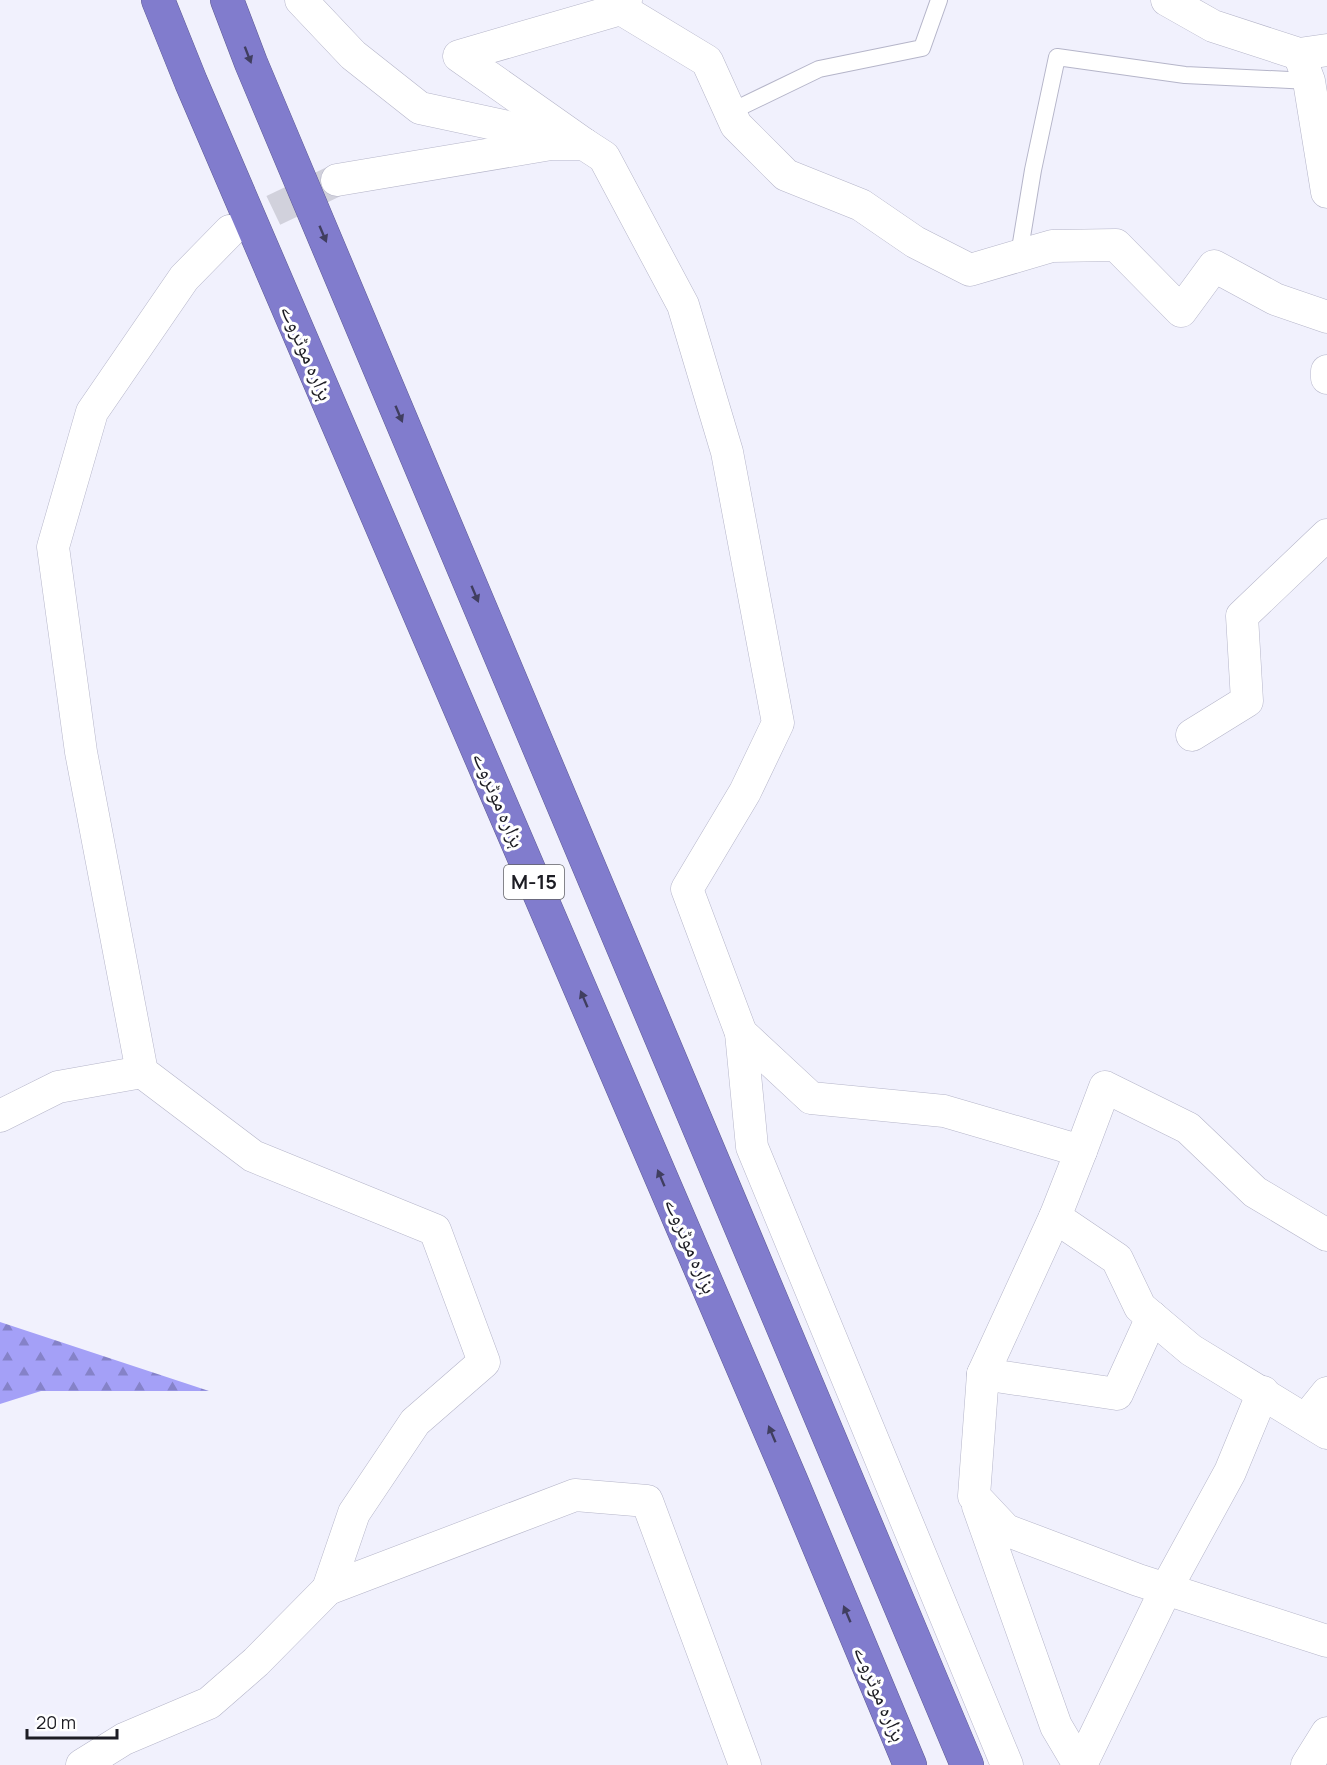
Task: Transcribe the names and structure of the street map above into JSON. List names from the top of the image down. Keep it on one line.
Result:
{"streets":{"highway":["ہزارہ موٹروے","M-15"]},"scale_bar":"20 m"}
